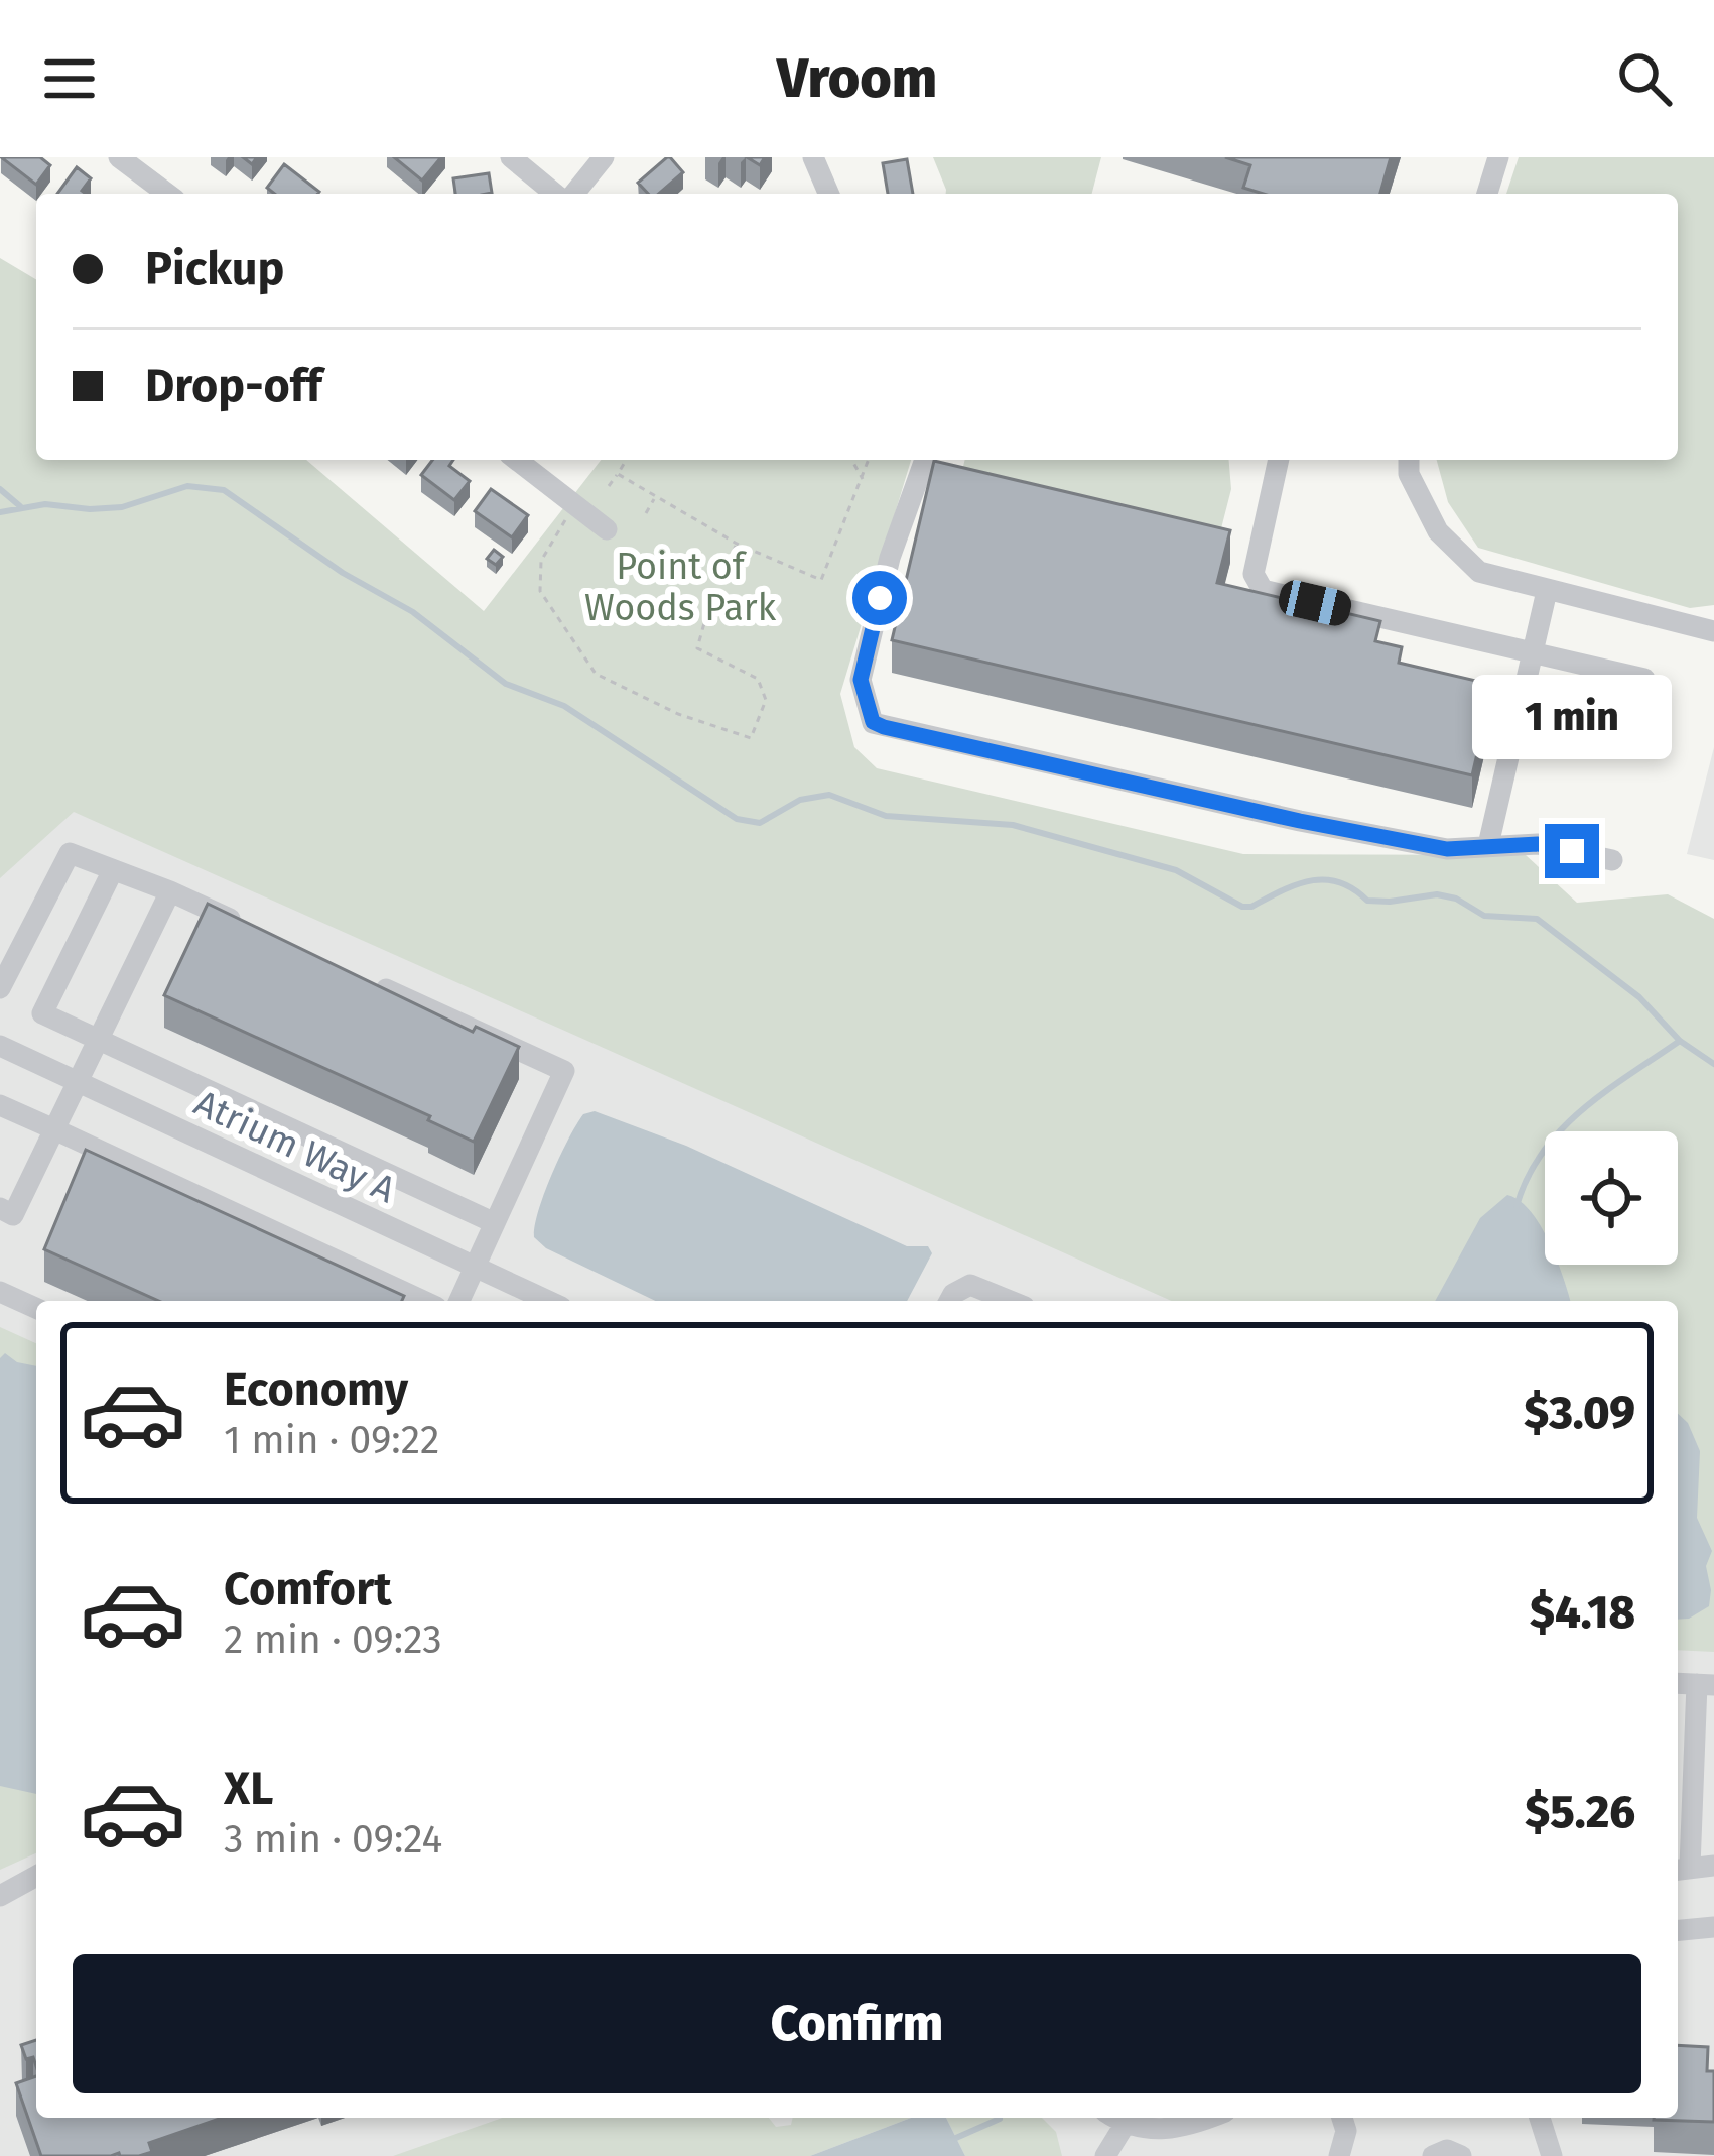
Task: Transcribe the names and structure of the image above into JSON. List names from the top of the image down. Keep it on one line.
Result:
{"streets":{"street":["Atrium Way A"]},"parks":["Point of Woods Park"],"page":{"header":"Vroom","banner":["Pickup","Drop-off"],"bubble":"1 min","list":[{"name":"Economy","note":"1 min · 09:22","value":"$3.09"},{"name":"Comfort","note":"2 min · 09:23","value":"$4.18"},{"name":"XL","note":"3 min · 09:24","value":"$5.26"}],"buttons":"Confirm"}}
